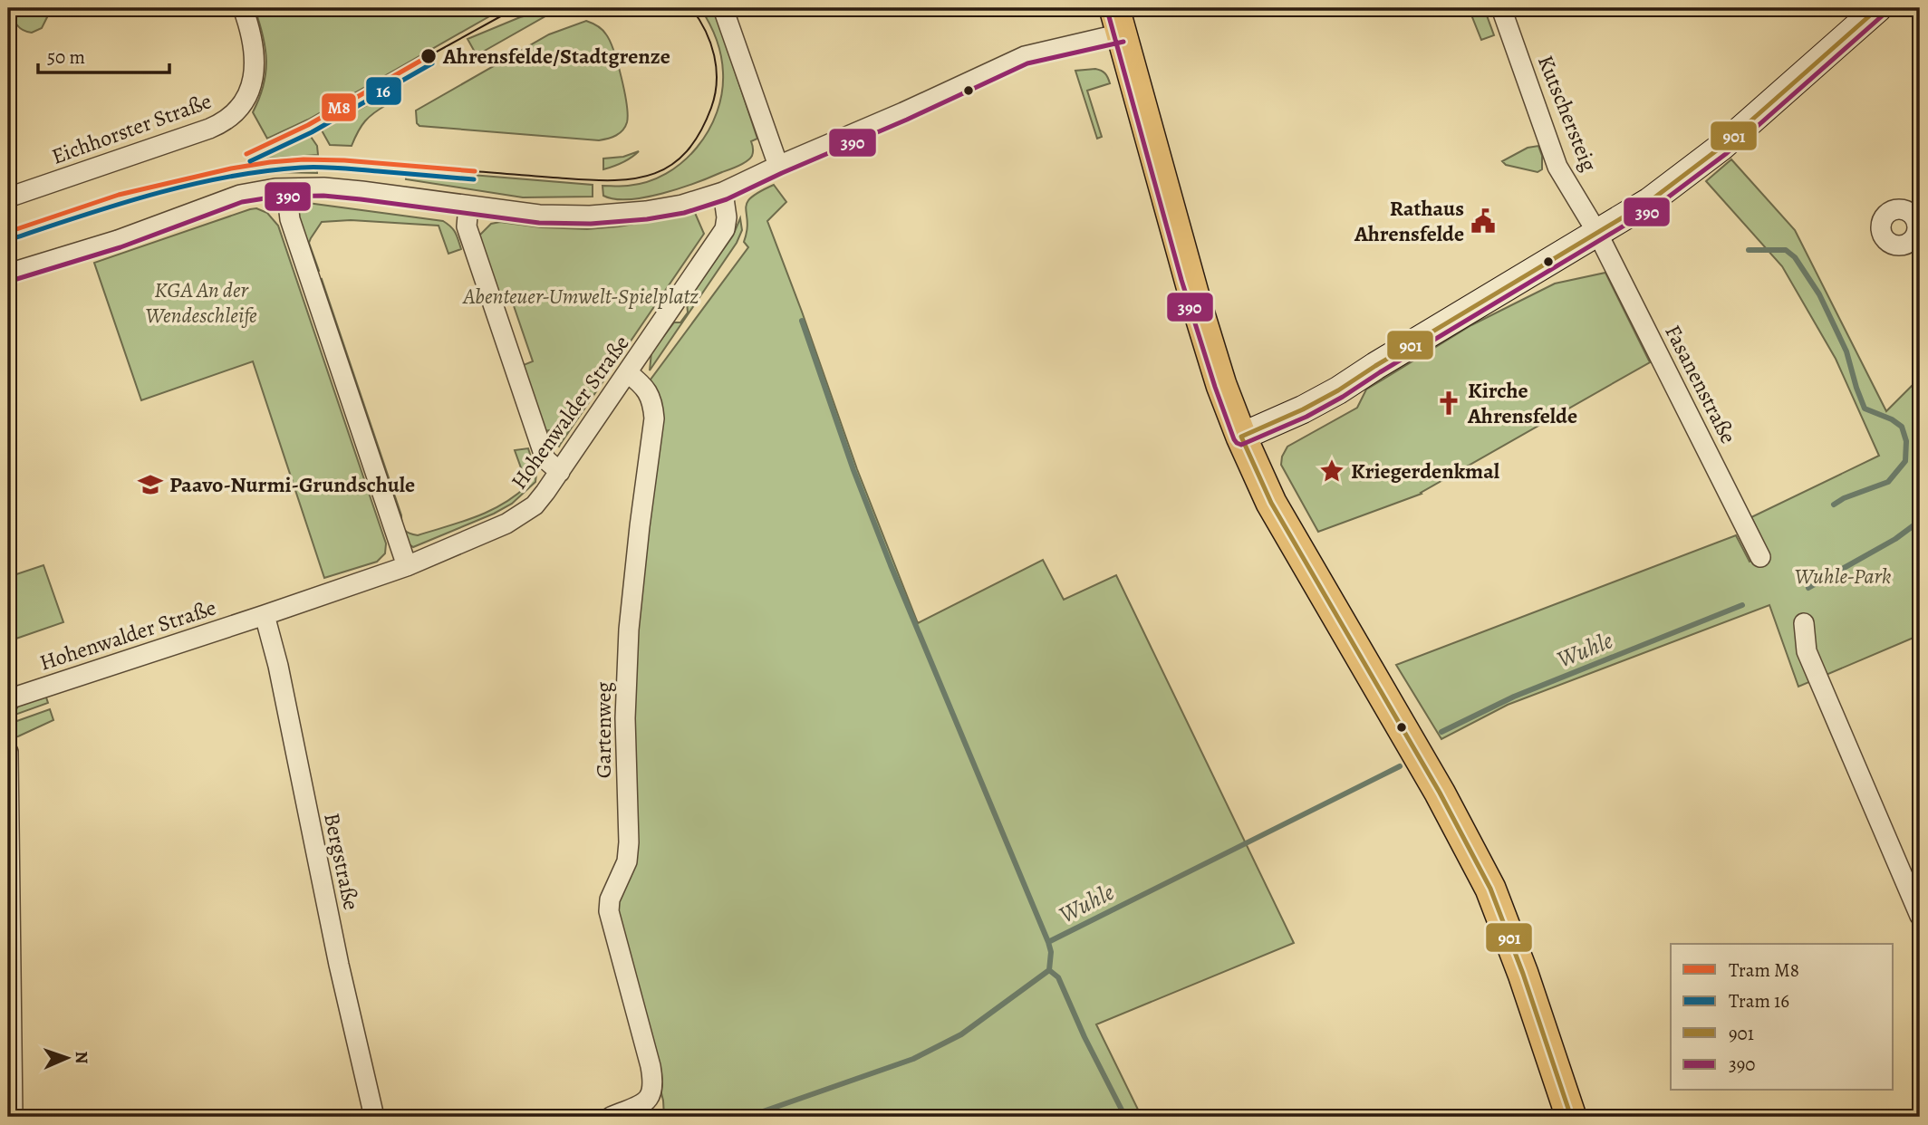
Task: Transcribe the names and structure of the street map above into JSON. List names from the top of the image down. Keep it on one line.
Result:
{"streets":{"street":["Kutschersteig","Eichhorster Straße","Fasanenstraße","Hohenwalder Straße","Gartenweg","Bergstraße"]},"crossings":[["Kutschersteig","Fasanenstraße"],["Hohenwalder Straße","Gartenweg"],["Hohenwalder Straße","Bergstraße"]],"water":["Wuhle"],"parks":["KGA An der Wendeschleife","Abenteuer-Umwelt-Spielplatz","Wuhle-Park"],"places":{"other":["Ahrensfelde/Stadtgrenze"],"public building":["Rathaus Ahrensfelde"],"church":["Kirche Ahrensfelde"],"place":["Kriegerdenkmal"],"school or university":["Paavo-Nurmi-Grundschule"]},"lines":["transit line 901","transit line 390","tram line M8","tram line 16"],"legend":["Tram M8","Tram 16","901","390"],"scale_bar":"50 m","north":"right"}
